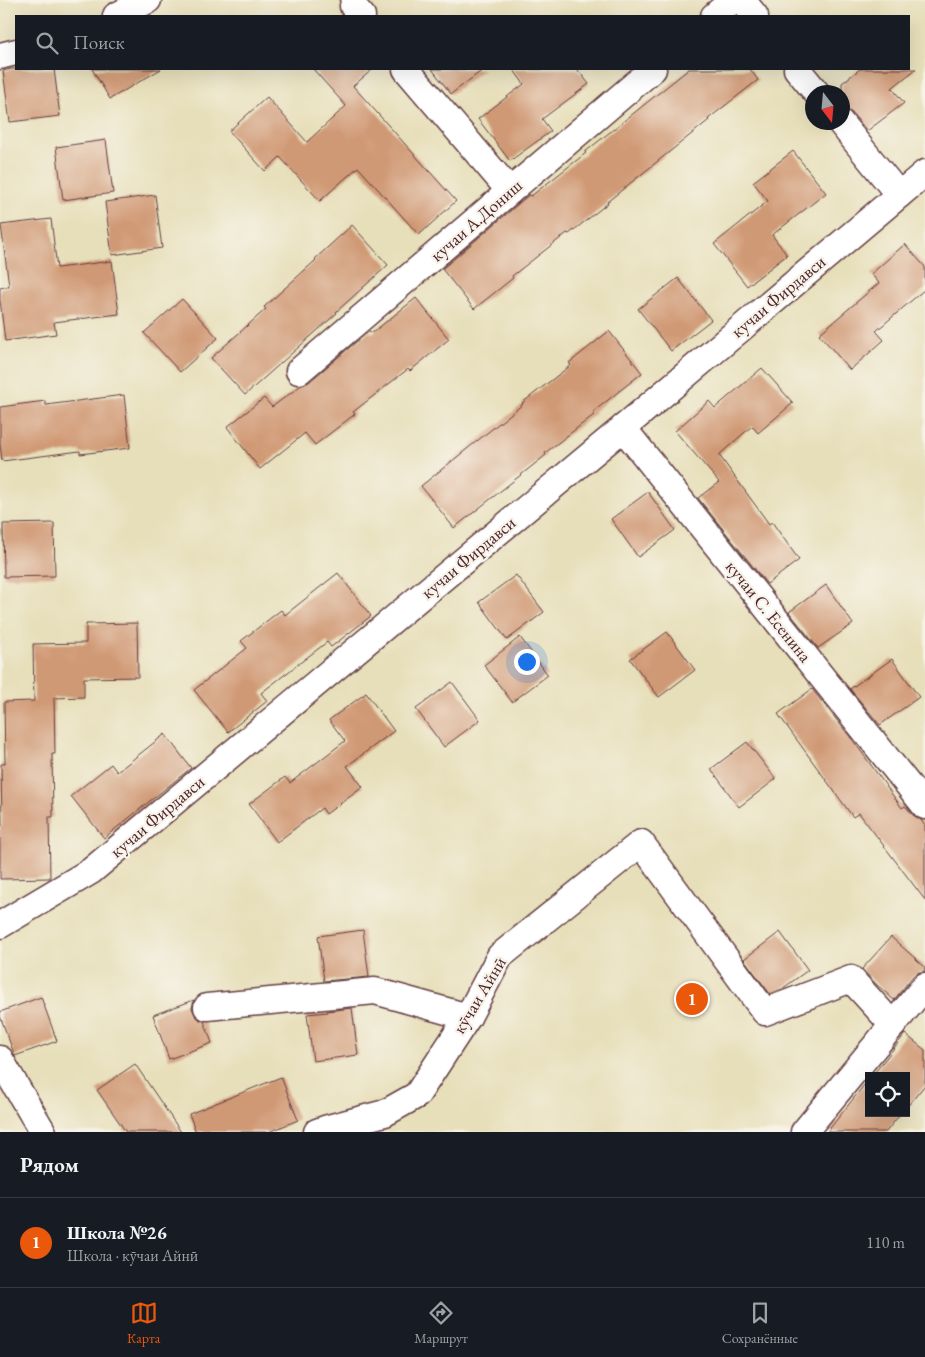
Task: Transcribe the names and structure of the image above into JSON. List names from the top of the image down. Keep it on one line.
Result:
{"streets":{"street":["кучаи А.Дониш","кучаи Фирдавси","кучаи С. Есенина","кӯчаи Айнӣ"]},"crossings":[["кучаи Фирдавси","кучаи С. Есенина"]],"north":"bottom","page":{"search":"Поиск","pins":"1","heading":"Рядом","list":[{"mark":"1","name":"Школа №26","note":"Школа · кӯчаи Айнӣ","value":"110 m"}],"nav":["Карта","Маршрут","Сохранённые"]}}
